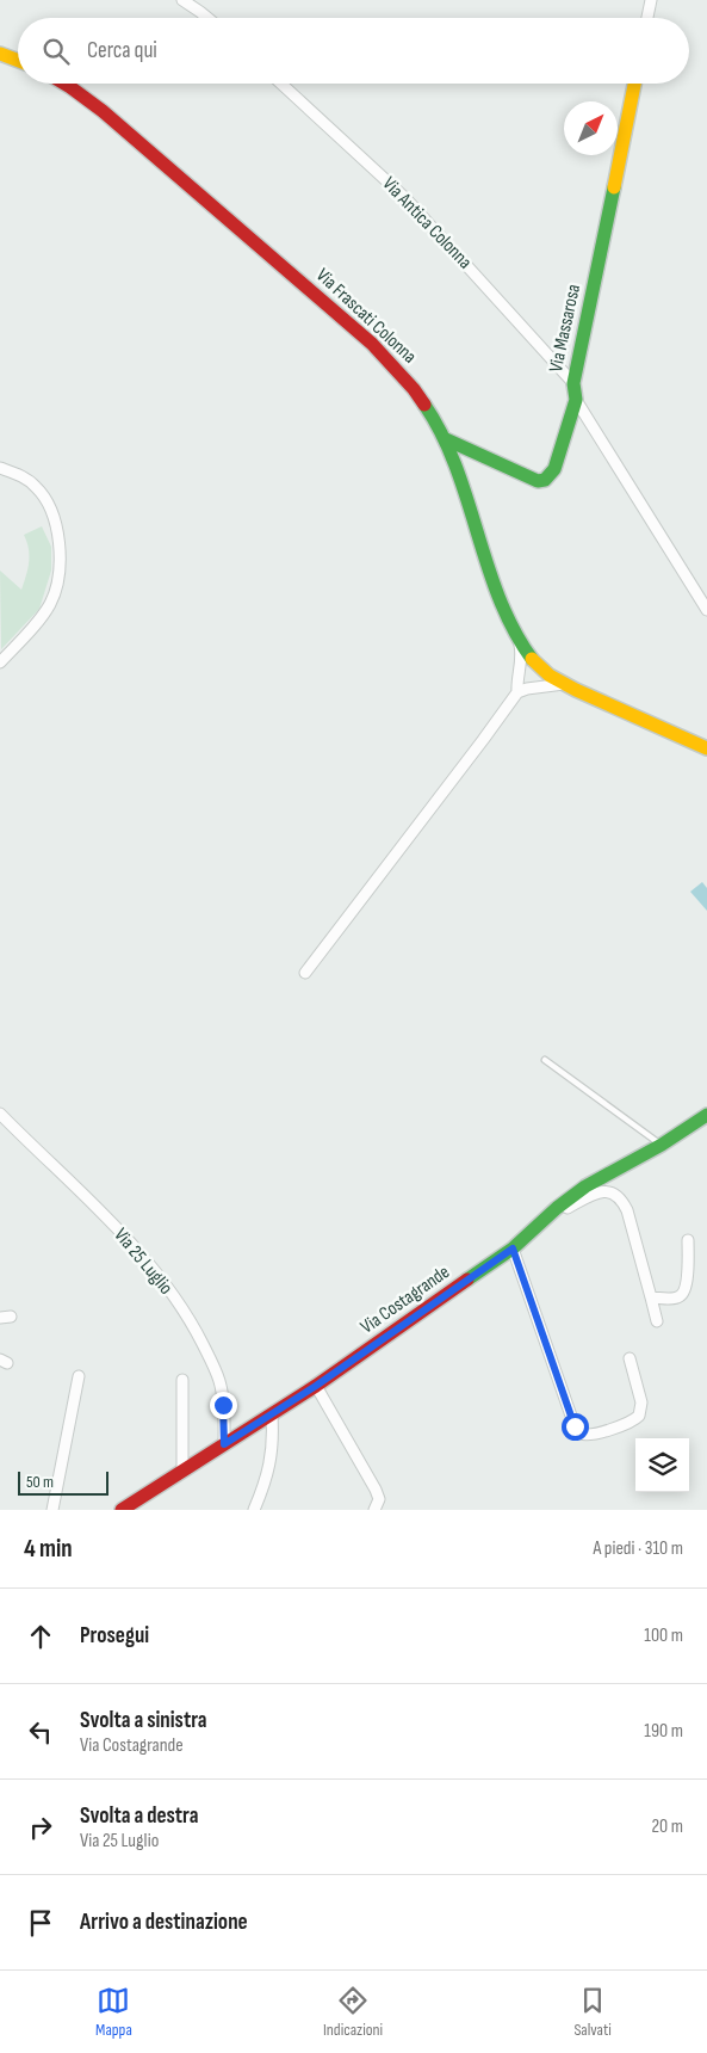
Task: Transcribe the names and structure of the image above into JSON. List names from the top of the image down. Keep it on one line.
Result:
{"streets":{"street":["Via Antica Colonna","Via Frascati Colonna","Via Massarosa","Via 25 Luglio","Via Costagrande"]},"crossings":[["Via Antica Colonna","Via Massarosa"],["Via Frascati Colonna","Via Massarosa"],["Via 25 Luglio","Via Costagrande"]],"scale_bar":"50 m","north":"top right","page":{"search":"Cerca qui","scale":"50 m","heading":["4 min","A piedi · 310 m"],"list":[["Prosegui","100 m"],["Svolta a sinistra","Via Costagrande","190 m"],["Svolta a destra","Via 25 Luglio","20 m"],"Arrivo a destinazione"],"nav":["Mappa","Indicazioni","Salvati"]}}
